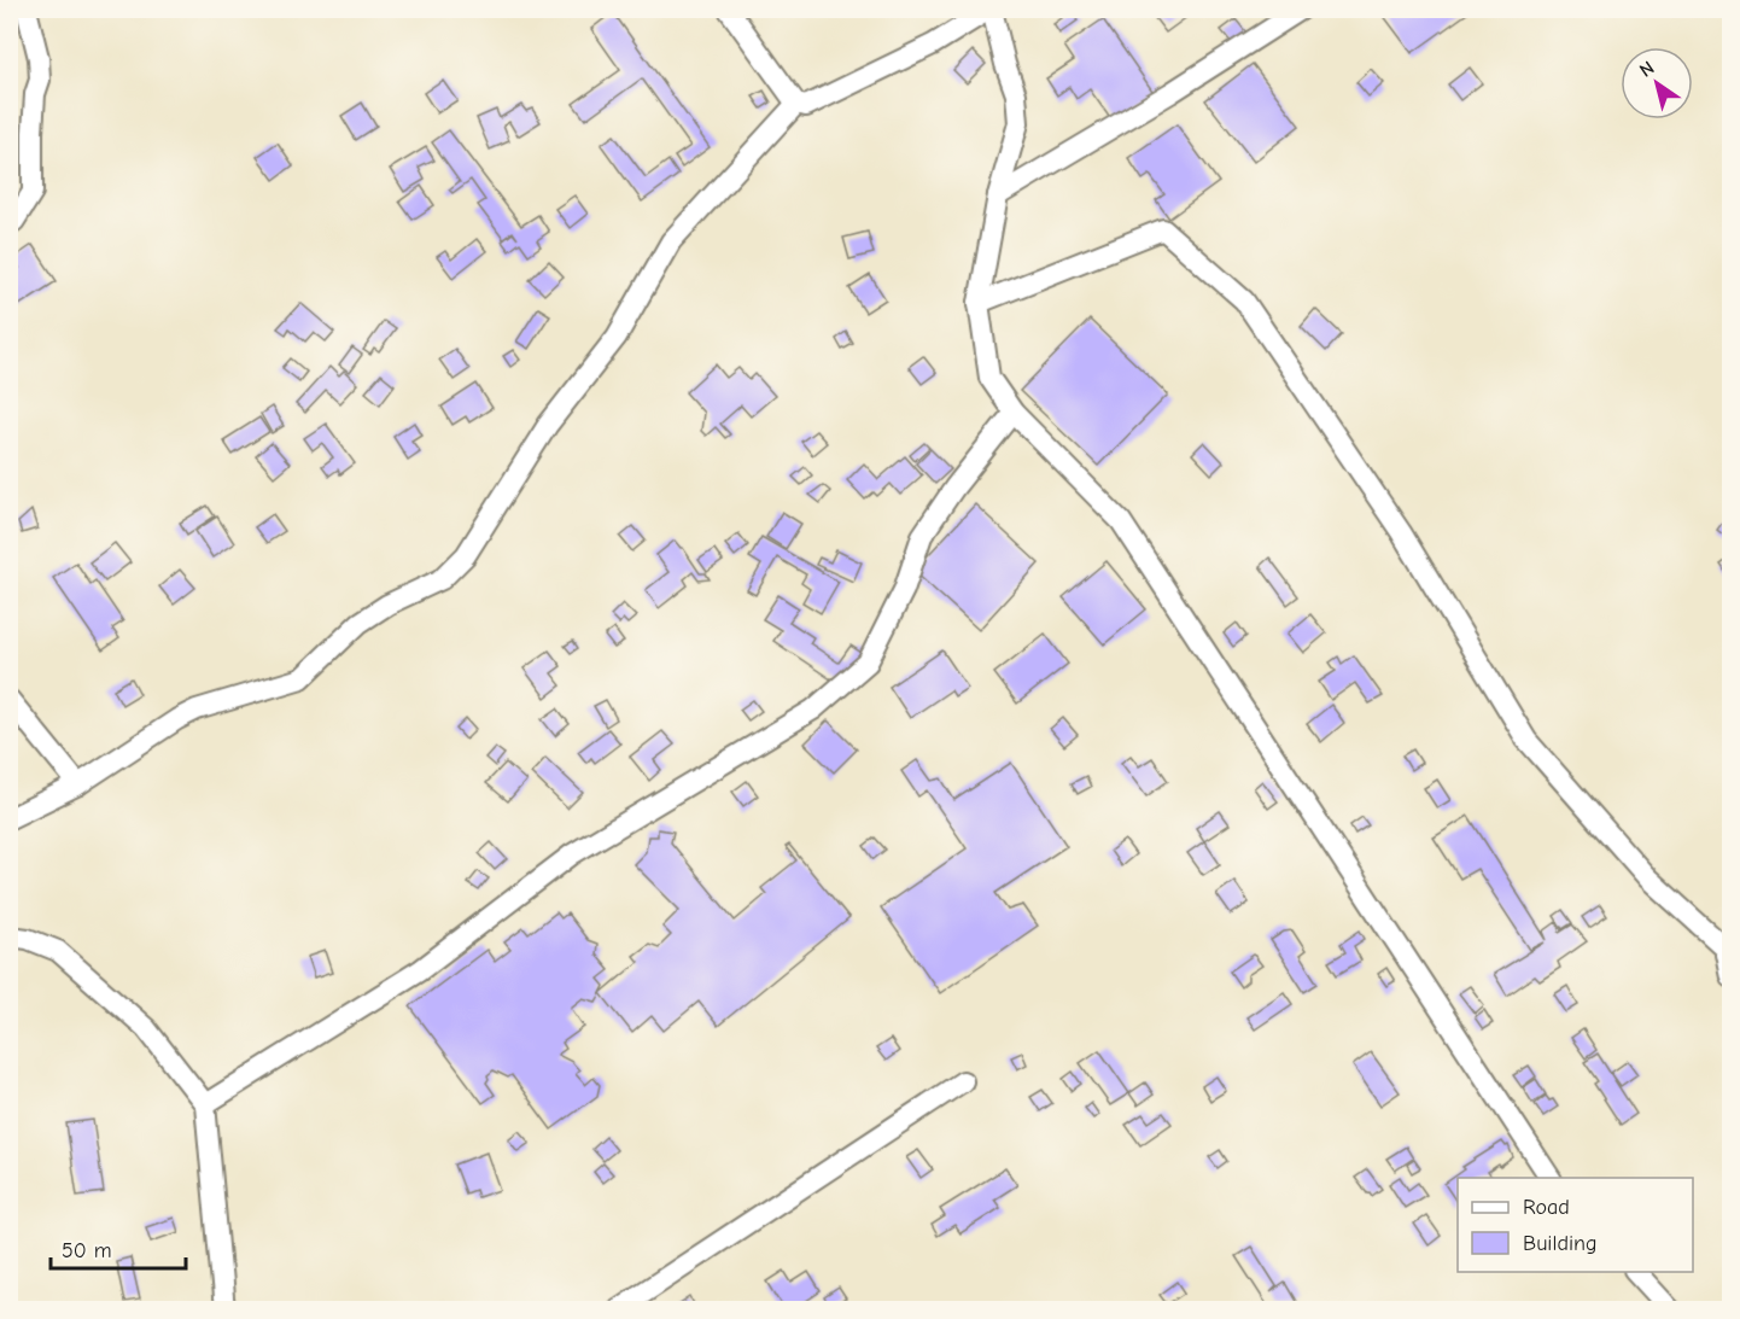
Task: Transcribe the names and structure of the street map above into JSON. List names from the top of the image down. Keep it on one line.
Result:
{"legend":["Road","Building"],"scale_bar":"50 m","north":"top left"}
